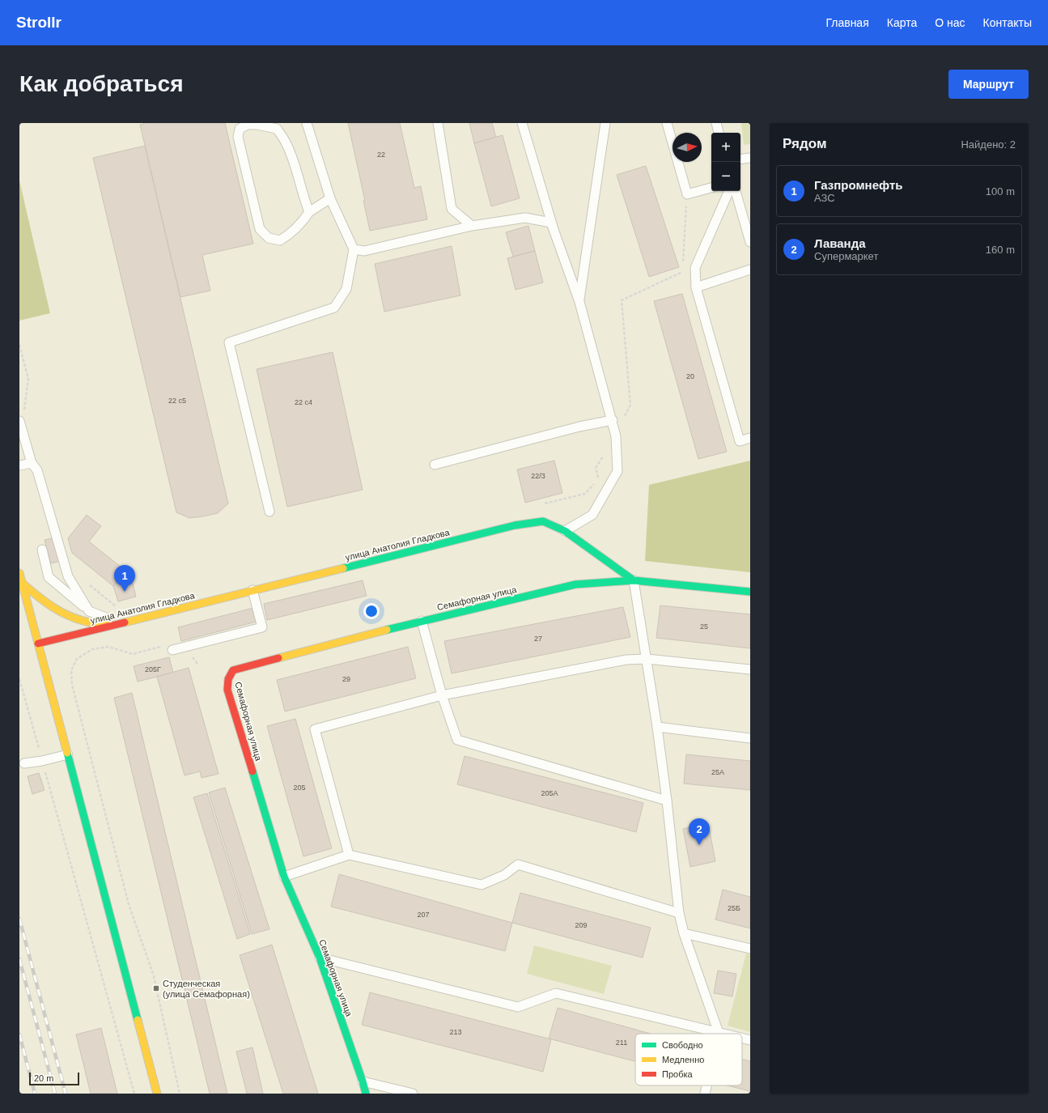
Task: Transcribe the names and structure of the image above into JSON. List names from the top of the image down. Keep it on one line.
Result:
{"streets":{"main road":["улица Анатолия Гладкова","Семафорная улица"]},"crossings":[["улица Анатолия Гладкова","Семафорная улица"]],"places":{"transit":["Студенческая (улица Семафорная)"]},"house_numbers":["22","20","22 с5","22 с4","22/3","25","27","205Г","29","25А","205","205А","25Б","207","209","213","211"],"legend":["Свободно","Медленно","Пробка"],"scale_bar":"20 m","north":"right","page":{"header":"Strollr","nav":["Главная","Карта","О нас","Контакты"],"buttons":"Маршрут","title":"Как добраться","heading":["Рядом","Найдено: 2"],"map_buttons":["+","−"],"list":[{"mark":"1","name":"Газпромнефть","note":"АЗС","value":"100 m"},{"mark":"2","name":"Лаванда","note":"Супермаркет","value":"160 m"}],"pins":["1","2"],"scale":"20 m"}}
